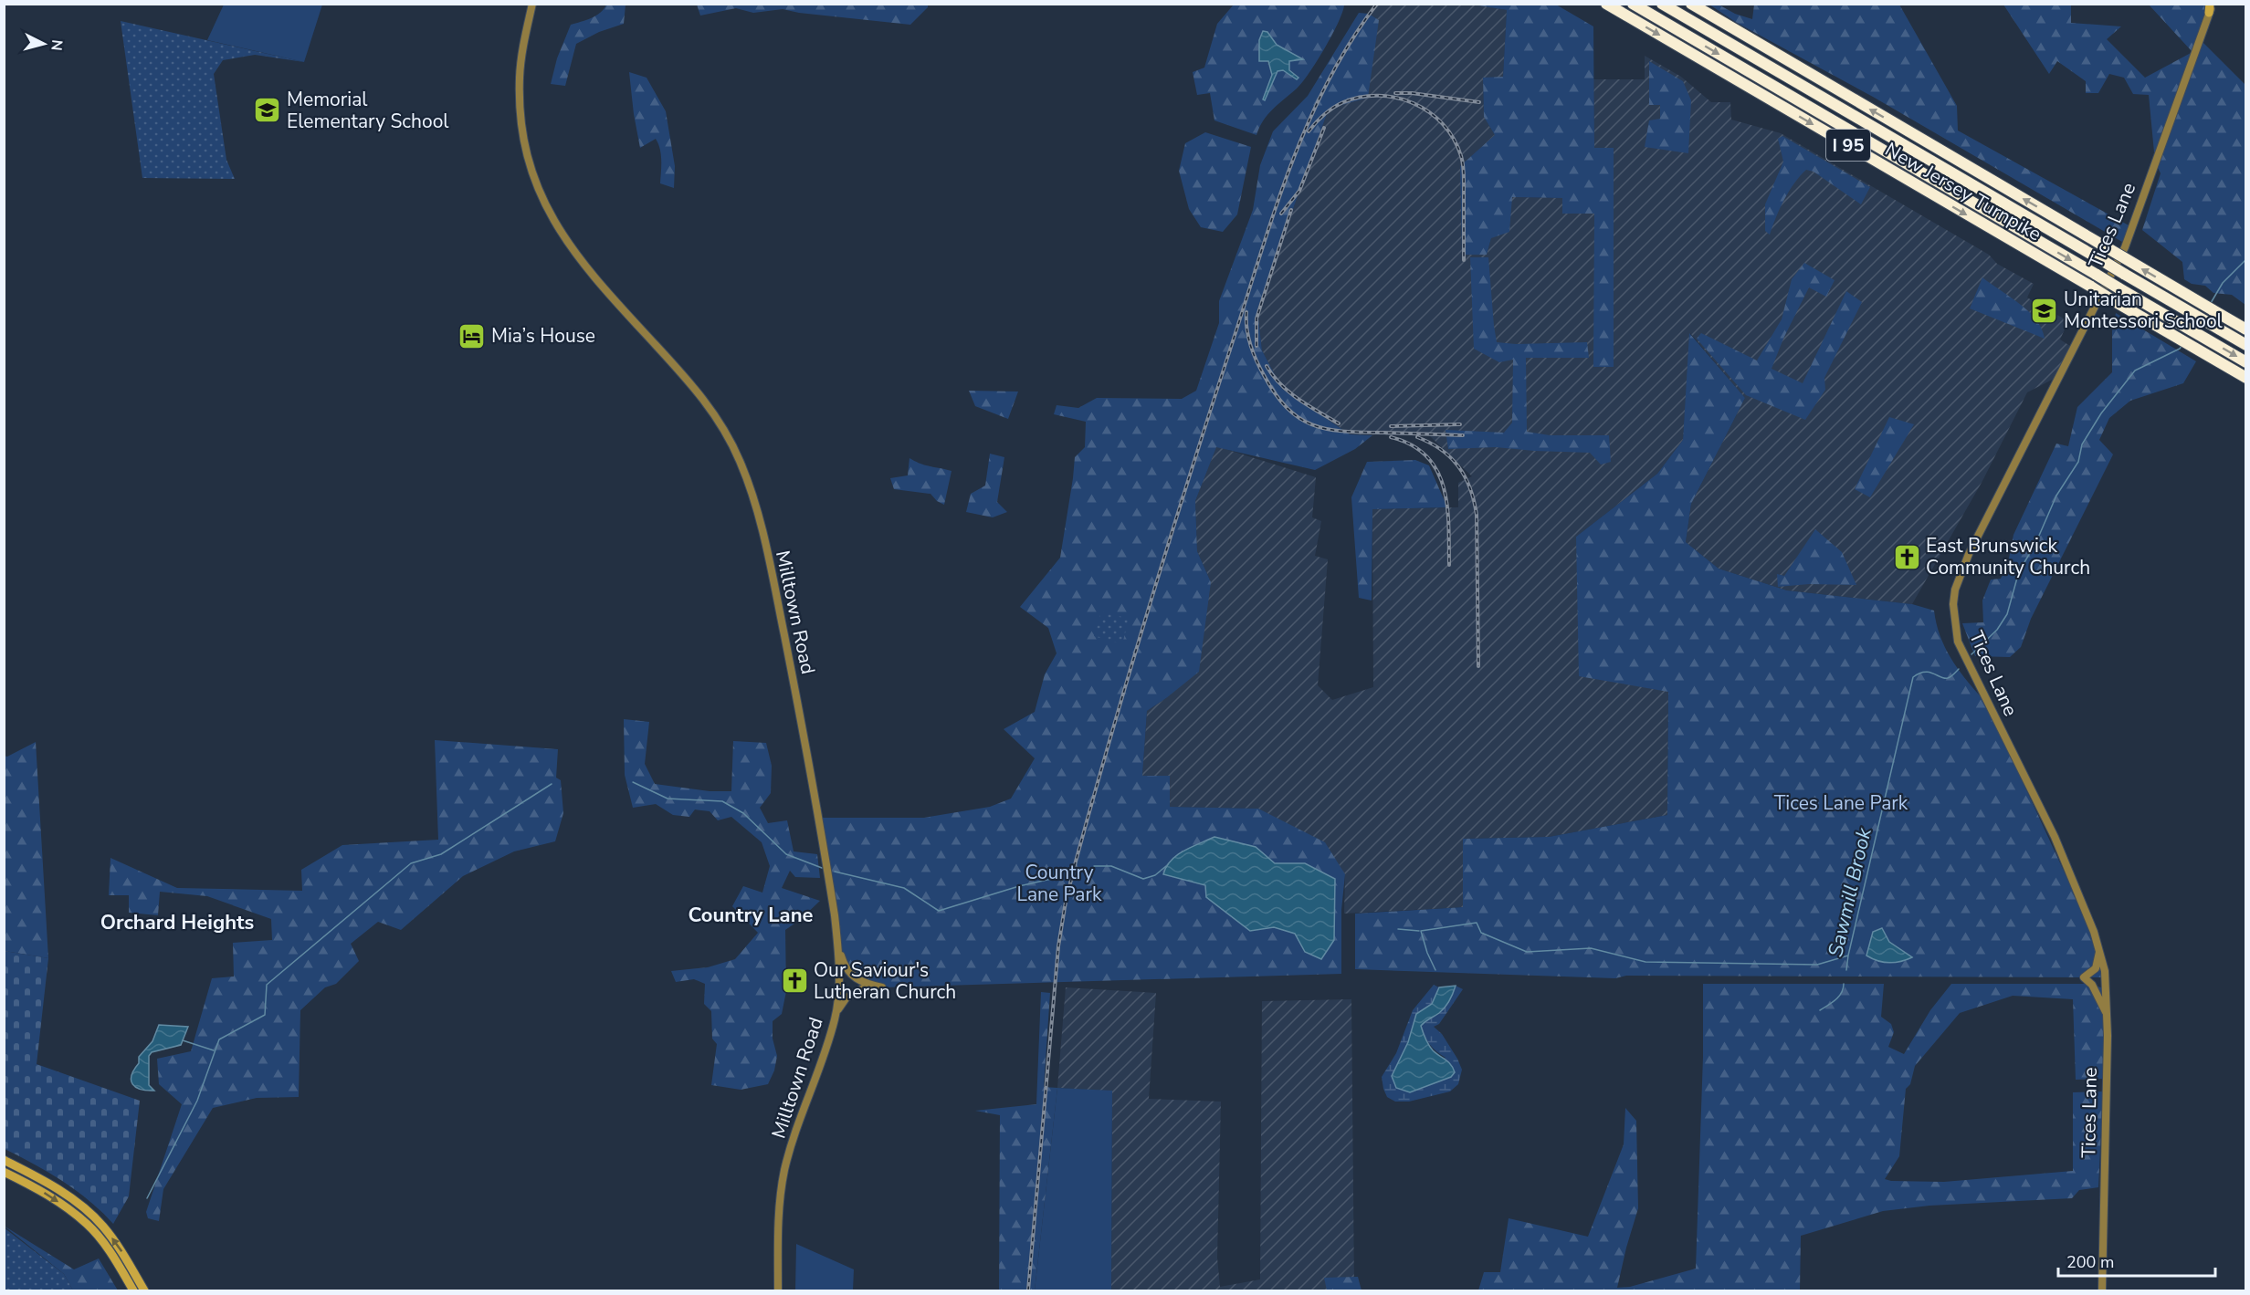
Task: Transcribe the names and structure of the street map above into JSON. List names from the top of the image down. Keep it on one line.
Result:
{"streets":{"highway":["I 95","New Jersey Turnpike"],"street":["Tices Lane","Milltown Road"]},"districts":["Country Lane","Orchard Heights"],"water":["Sawmill Brook"],"parks":["Tices Lane Park","Country Lane Park"],"places":{"school or university":["Memorial Elementary School","Unitarian Montessori School"],"hotel":["Mia’s House"],"church":["East Brunswick Community Church","Our Saviour's Lutheran Church"]},"scale_bar":"200 m","north":"right"}
